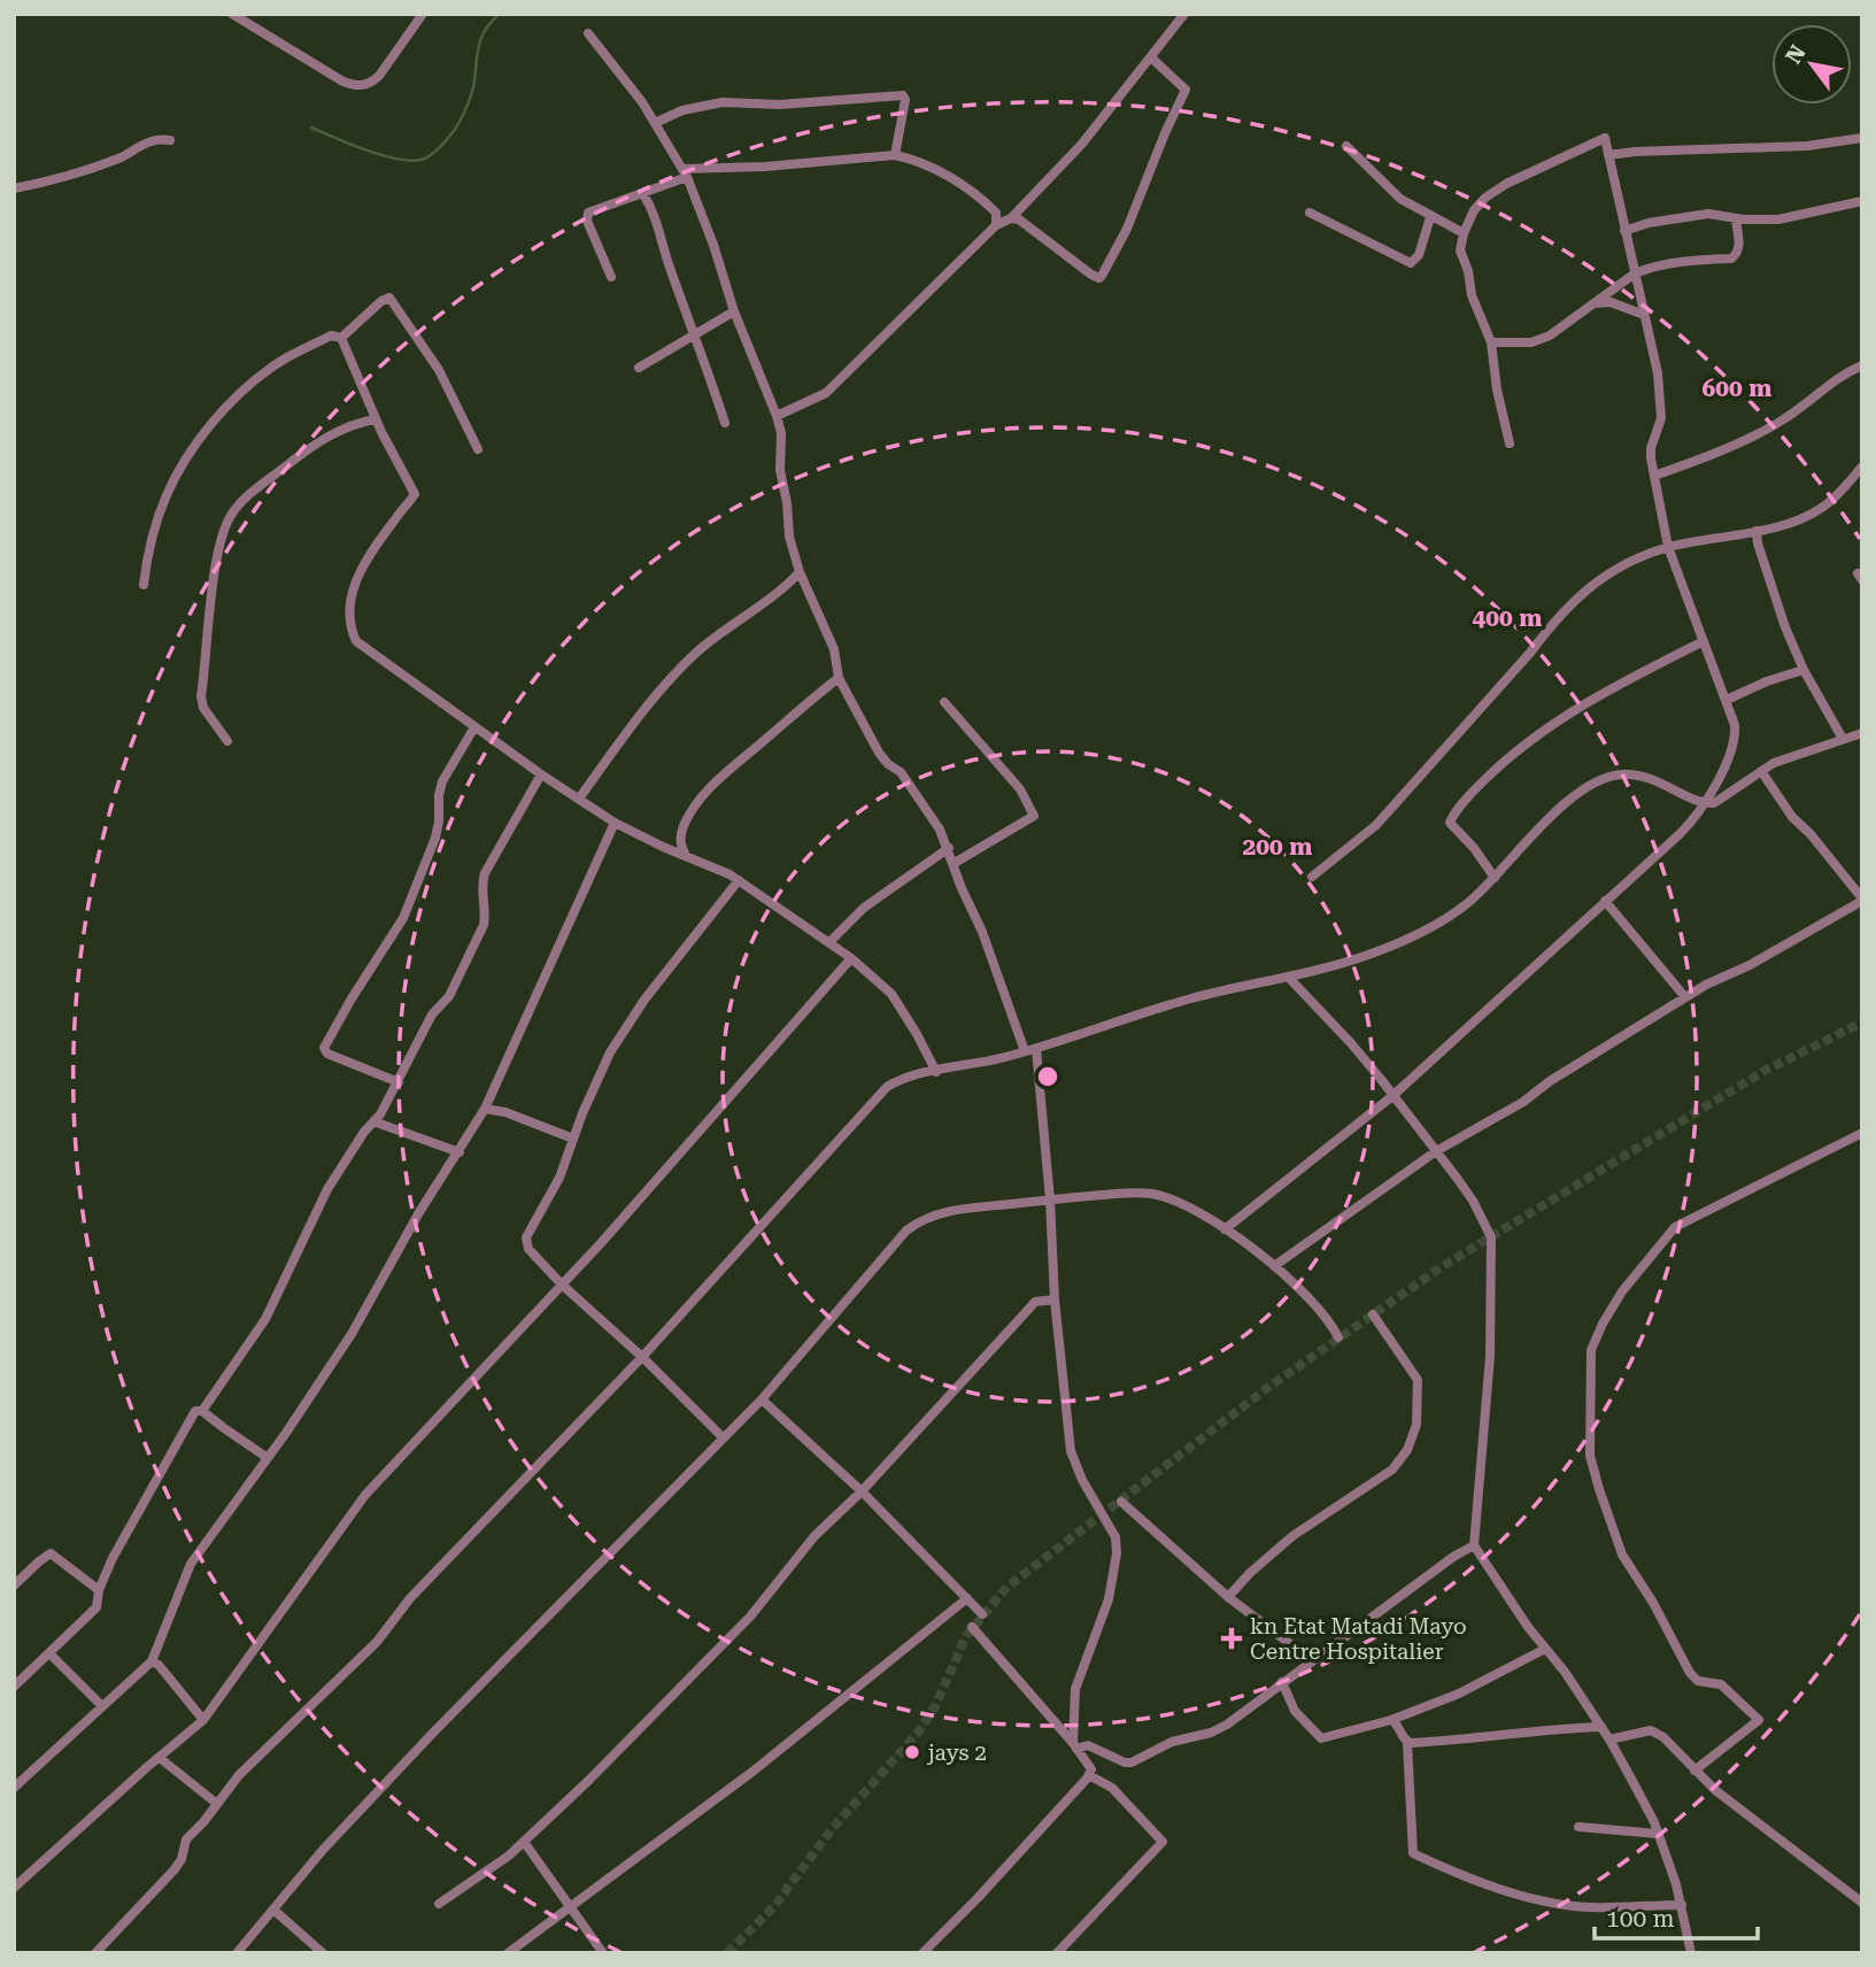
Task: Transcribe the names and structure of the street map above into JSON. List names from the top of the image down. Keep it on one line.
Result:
{"places":{"health":["kn Etat Matadi Mayo Centre Hospitalier"],"other":["jays 2"]},"scale_bar":"100 m","north":"top left","rings":["600 m","400 m","200 m"]}
